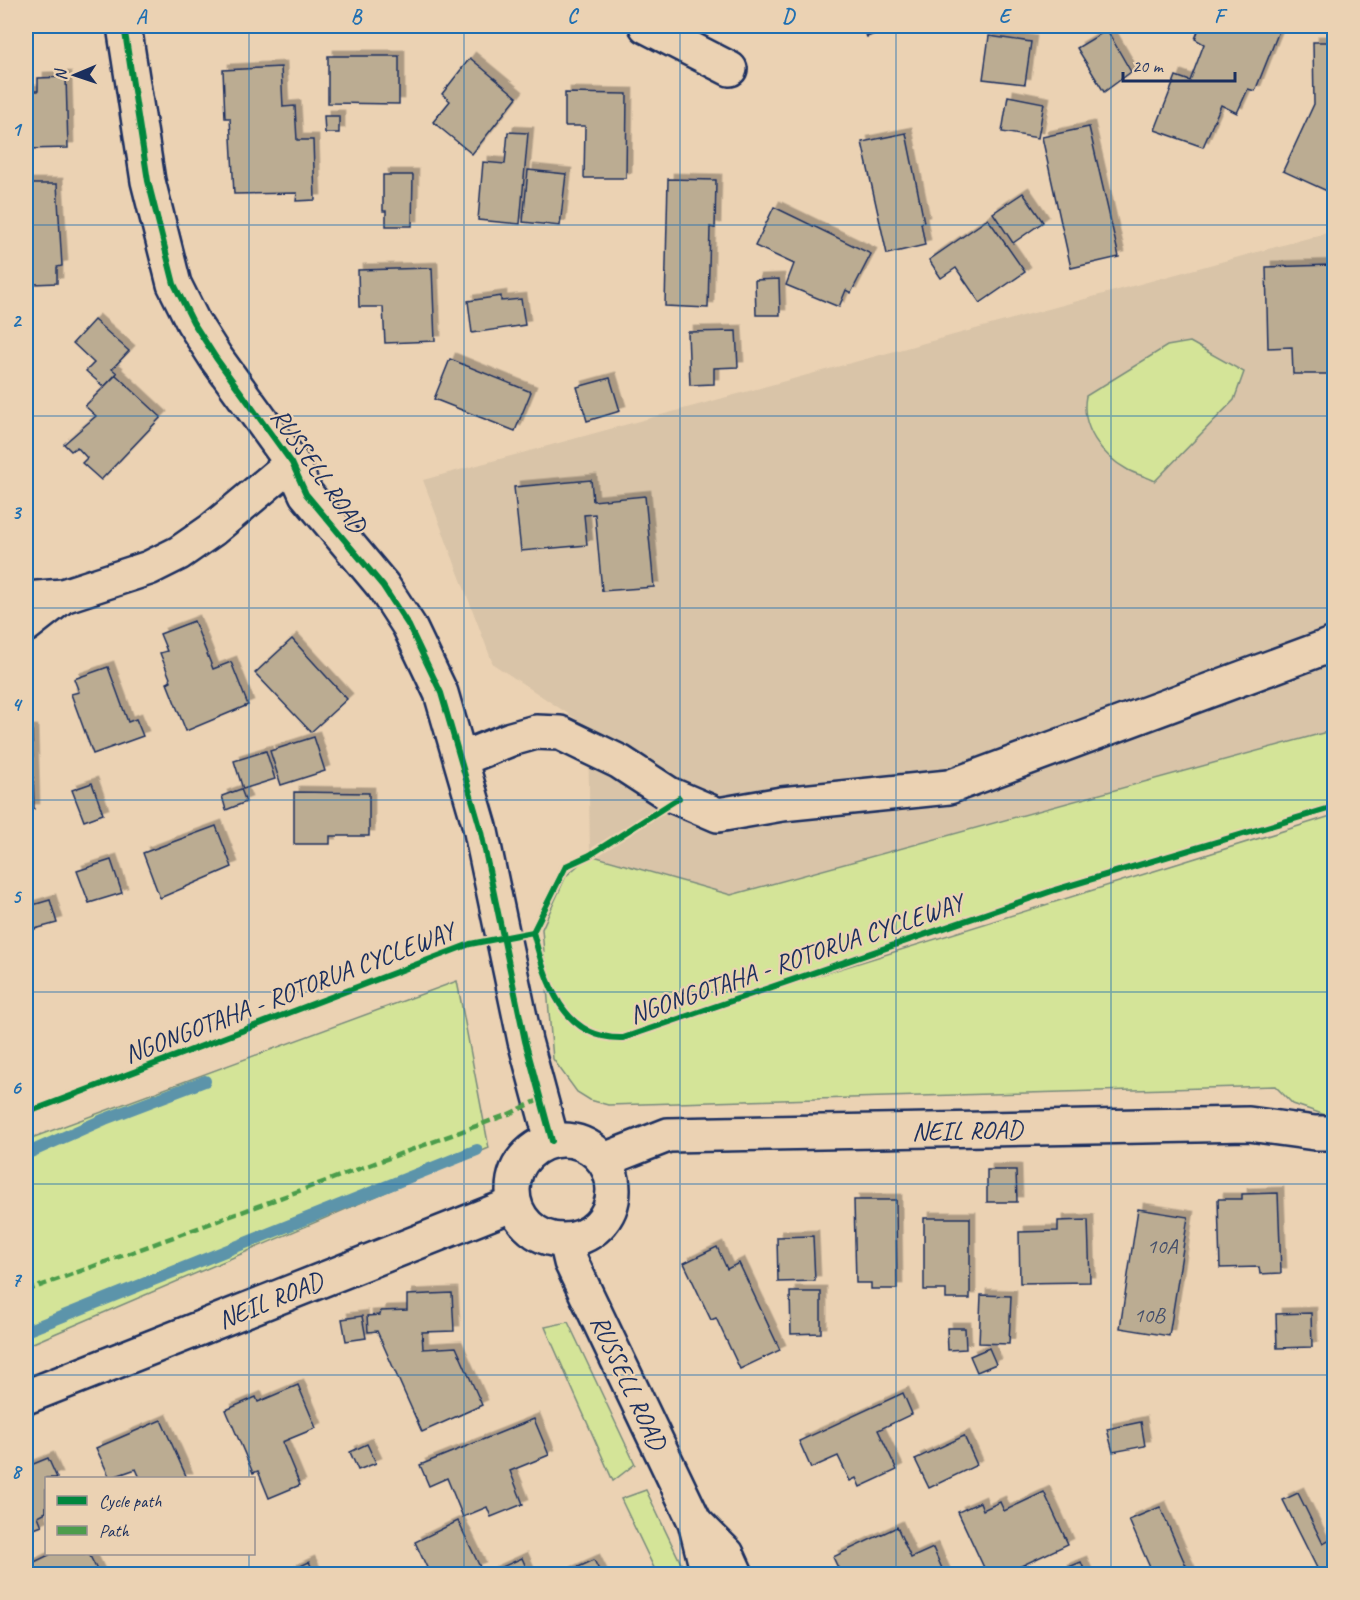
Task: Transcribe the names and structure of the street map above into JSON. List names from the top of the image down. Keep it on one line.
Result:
{"streets":{"street":["RUSSELL ROAD","NEIL ROAD"],"cycle path":["NGONGOTAHA - ROTORUA CYCLEWAY"]},"crossings":[["RUSSELL ROAD","NEIL ROAD"]],"house_numbers":["10A","10B"],"legend":["Cycle path","Path"],"scale_bar":"20 m","north":"left","grid":{"columns":["A","B","C","D","E","F"],"rows":["1","2","3","4","5","6","7","8"]}}
